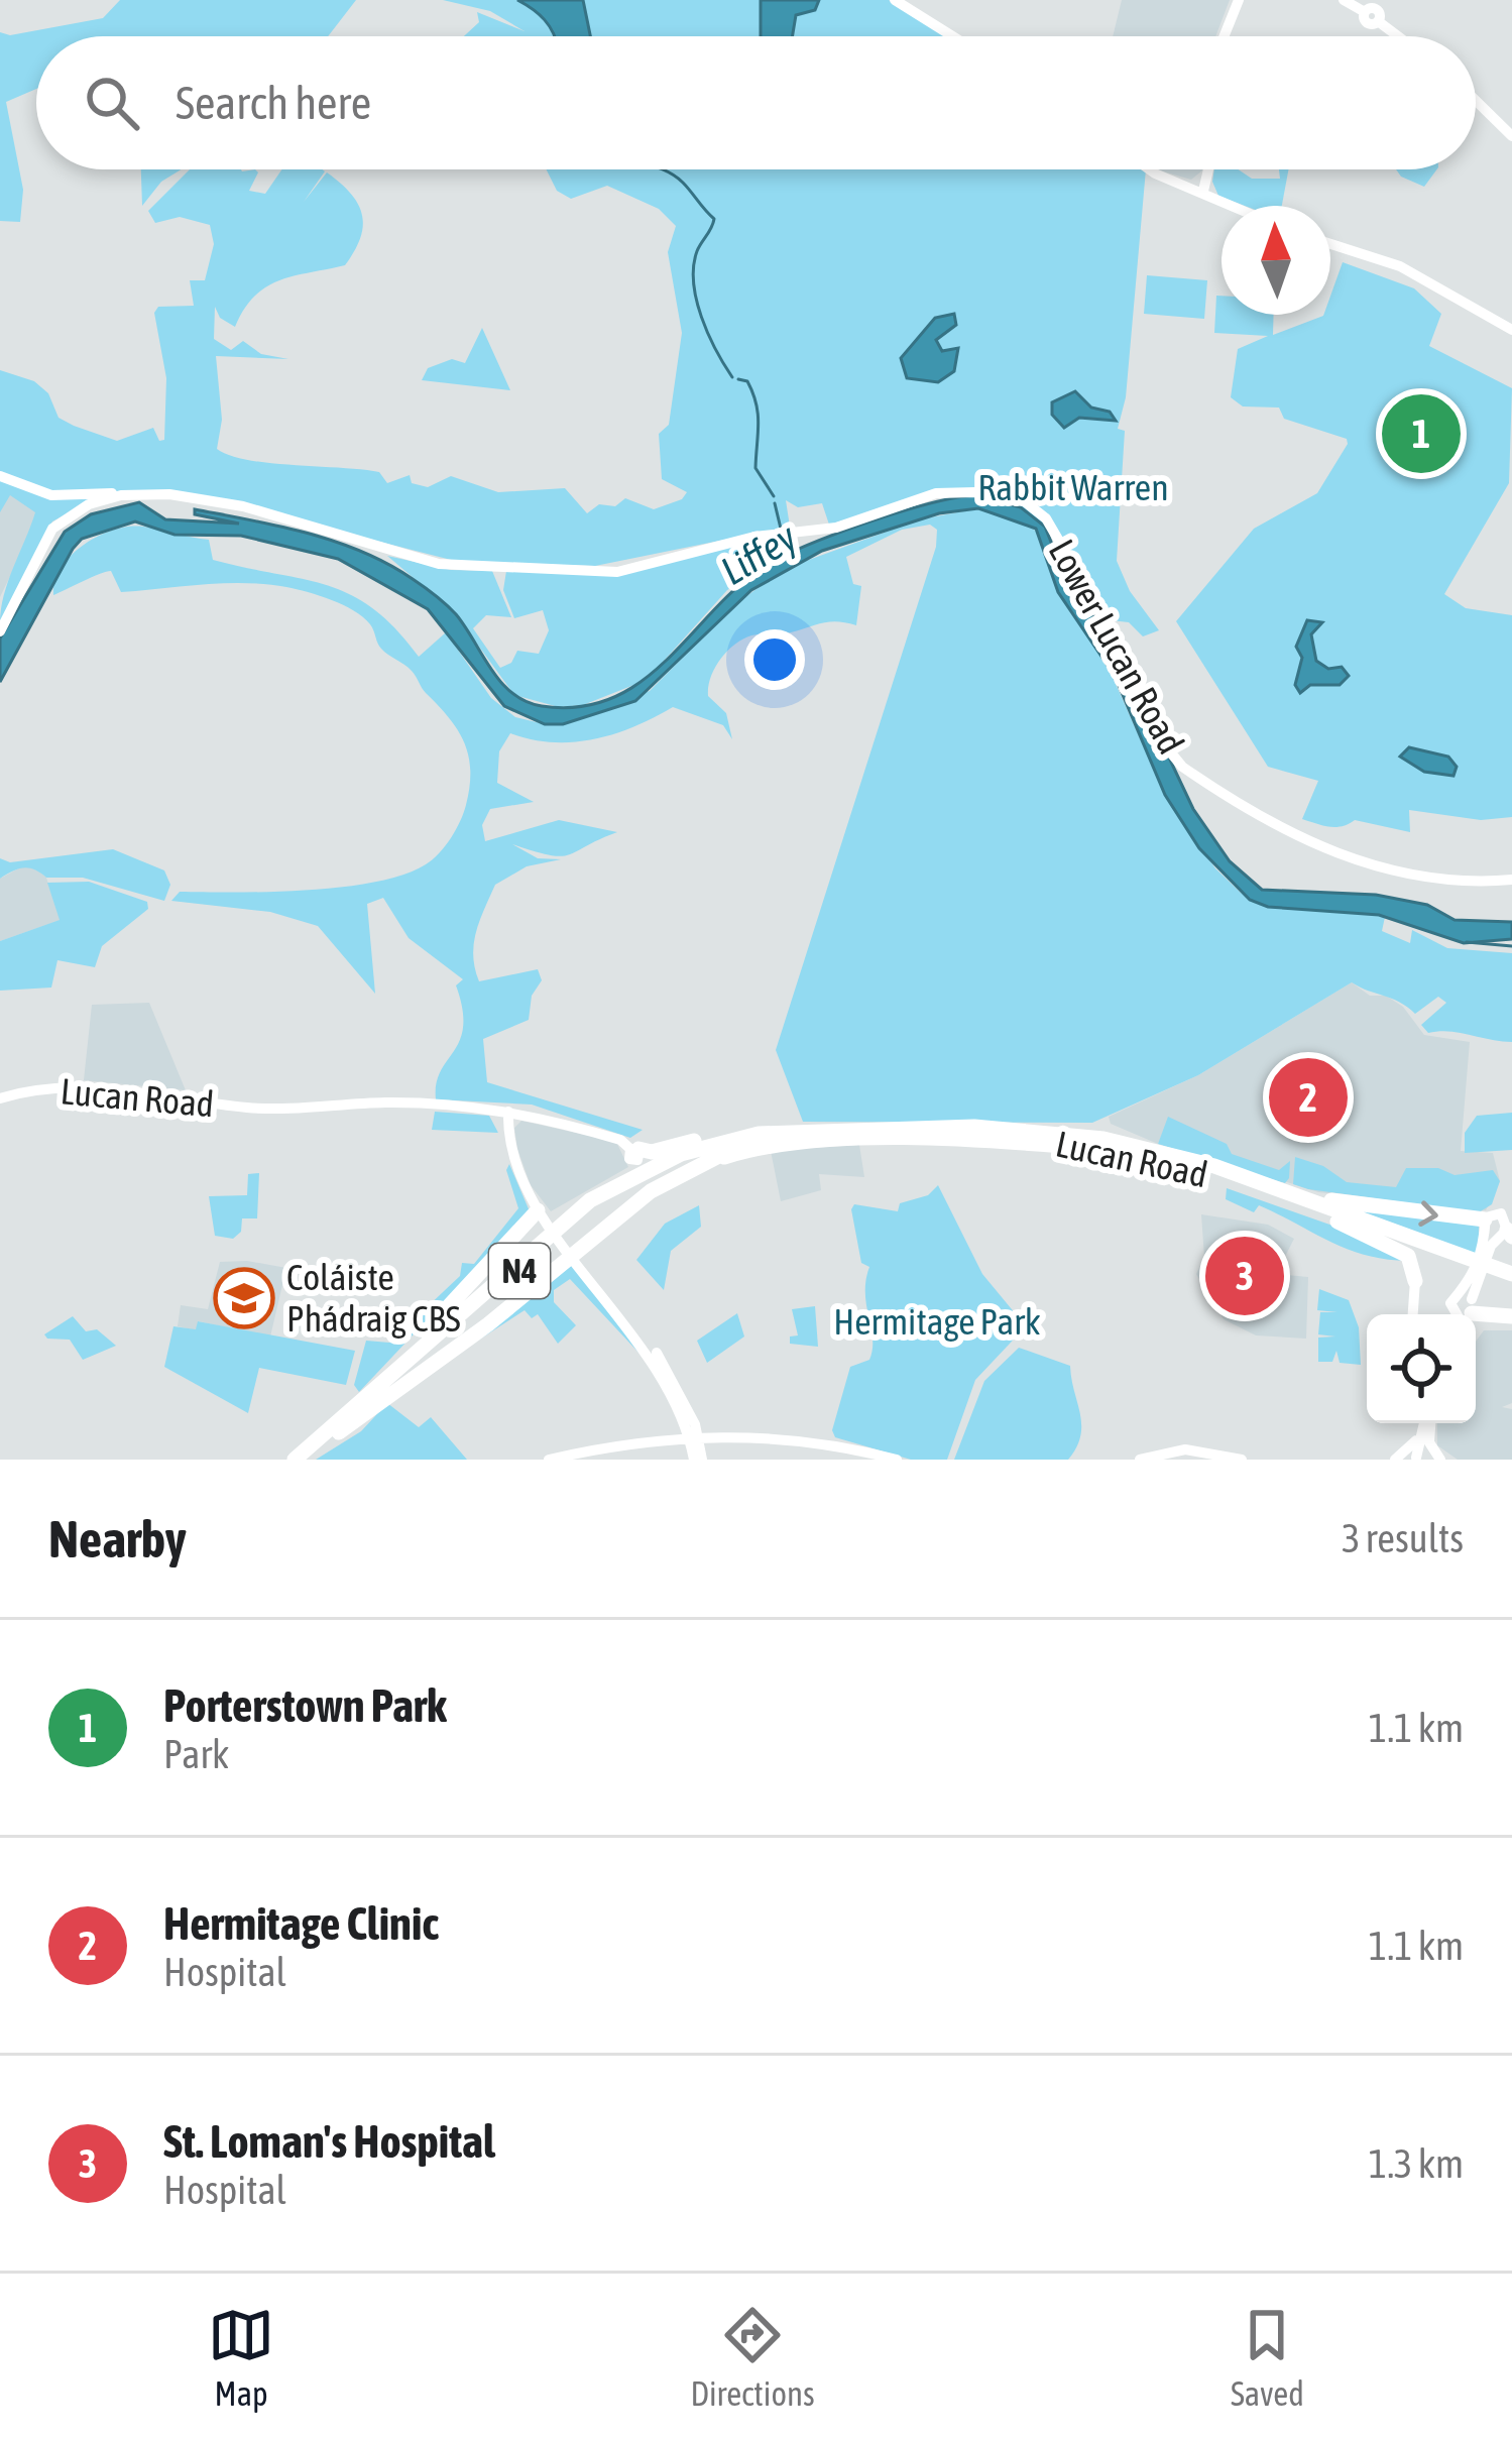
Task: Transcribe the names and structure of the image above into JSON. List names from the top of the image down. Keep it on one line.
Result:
{"streets":{"highway":["Lucan Road","N4"],"street":["Lower Lucan Road"]},"crossings":[["Lucan Road","N4"]],"water":["Liffey"],"parks":["Rabbit Warren","Hermitage Park"],"places":{"school or university":["Coláiste Phádraig CBS"]},"north":"top","page":{"search":"Search here","pins":["1","2","3"],"heading":["Nearby","3 results"],"list":[{"mark":"1","name":"Porterstown Park","note":"Park","value":"1.1 km"},{"mark":"2","name":"Hermitage Clinic","note":"Hospital","value":"1.1 km"},{"mark":"3","name":"St. Loman's Hospital","note":"Hospital","value":"1.3 km"}],"nav":["Map","Directions","Saved"]}}
